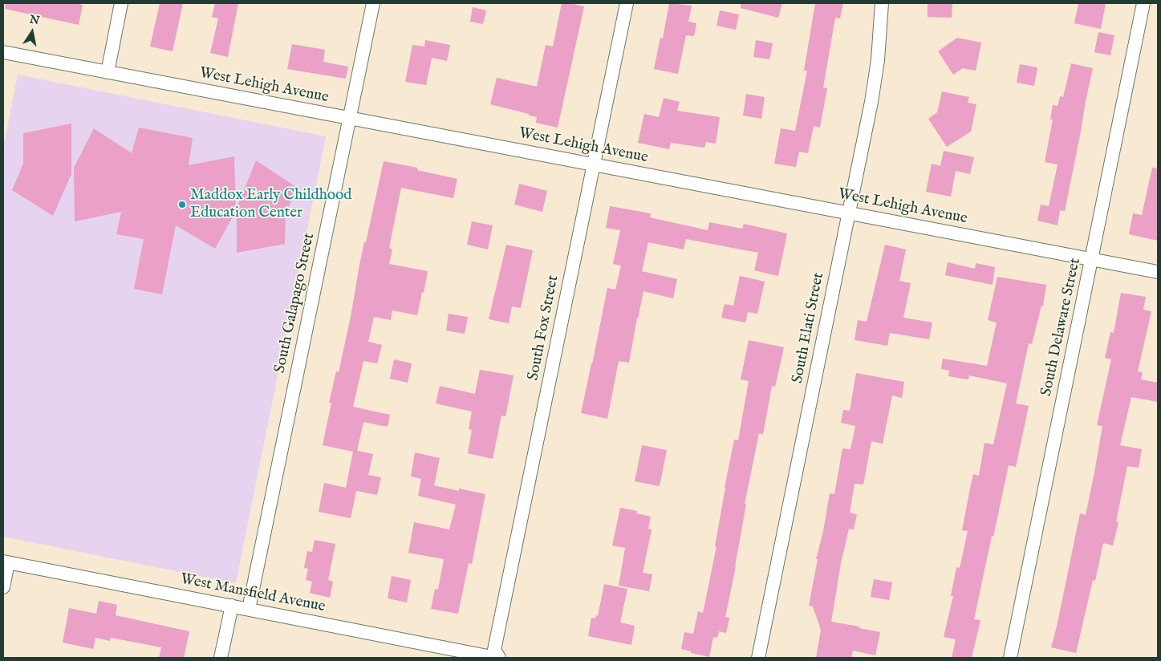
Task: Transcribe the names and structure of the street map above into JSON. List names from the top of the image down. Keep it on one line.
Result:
{"streets":{"street":["West Lehigh Avenue","South Galapago Street","South Delaware Street","South Fox Street","South Elati Street","West Mansfield Avenue"]},"crossings":[["West Lehigh Avenue","South Galapago Street"],["West Lehigh Avenue","South Delaware Street"],["West Lehigh Avenue","South Fox Street"],["West Lehigh Avenue","South Elati Street"],["South Galapago Street","West Mansfield Avenue"]],"places":["Maddox Early Childhood Education Center"],"north":"top"}
